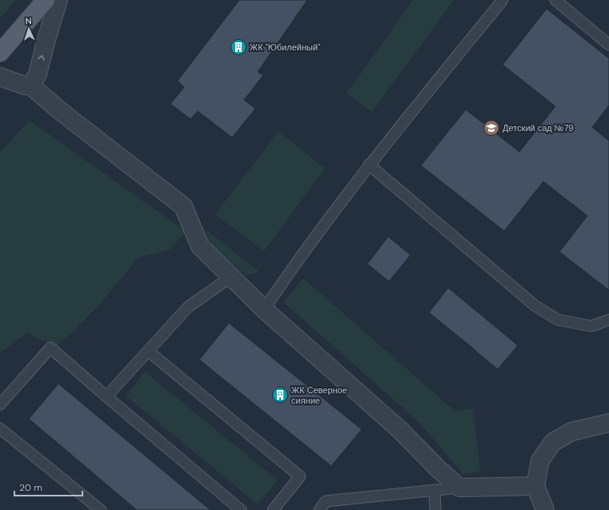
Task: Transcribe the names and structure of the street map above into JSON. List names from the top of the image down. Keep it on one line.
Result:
{"places":{"building":["ЖК \"Юбилейный\"","ЖК Северное сияние"],"school or university":["Детский сад №79"]},"scale_bar":"20 m","north":"top"}
